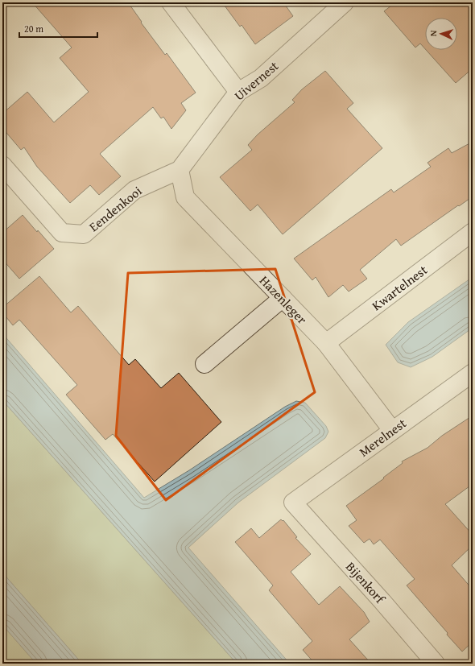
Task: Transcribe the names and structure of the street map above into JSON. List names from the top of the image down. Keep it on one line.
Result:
{"streets":{"street":["Uivernest","Eendenkooi","Kwartelnest","Hazenleger","Merelnest","Bijenkorf"]},"crossings":[["Uivernest","Eendenkooi"],["Uivernest","Hazenleger"],["Eendenkooi","Hazenleger"],["Kwartelnest","Hazenleger"],["Hazenleger","Merelnest"],["Merelnest","Bijenkorf"]],"scale_bar":"20 m","north":"left"}
